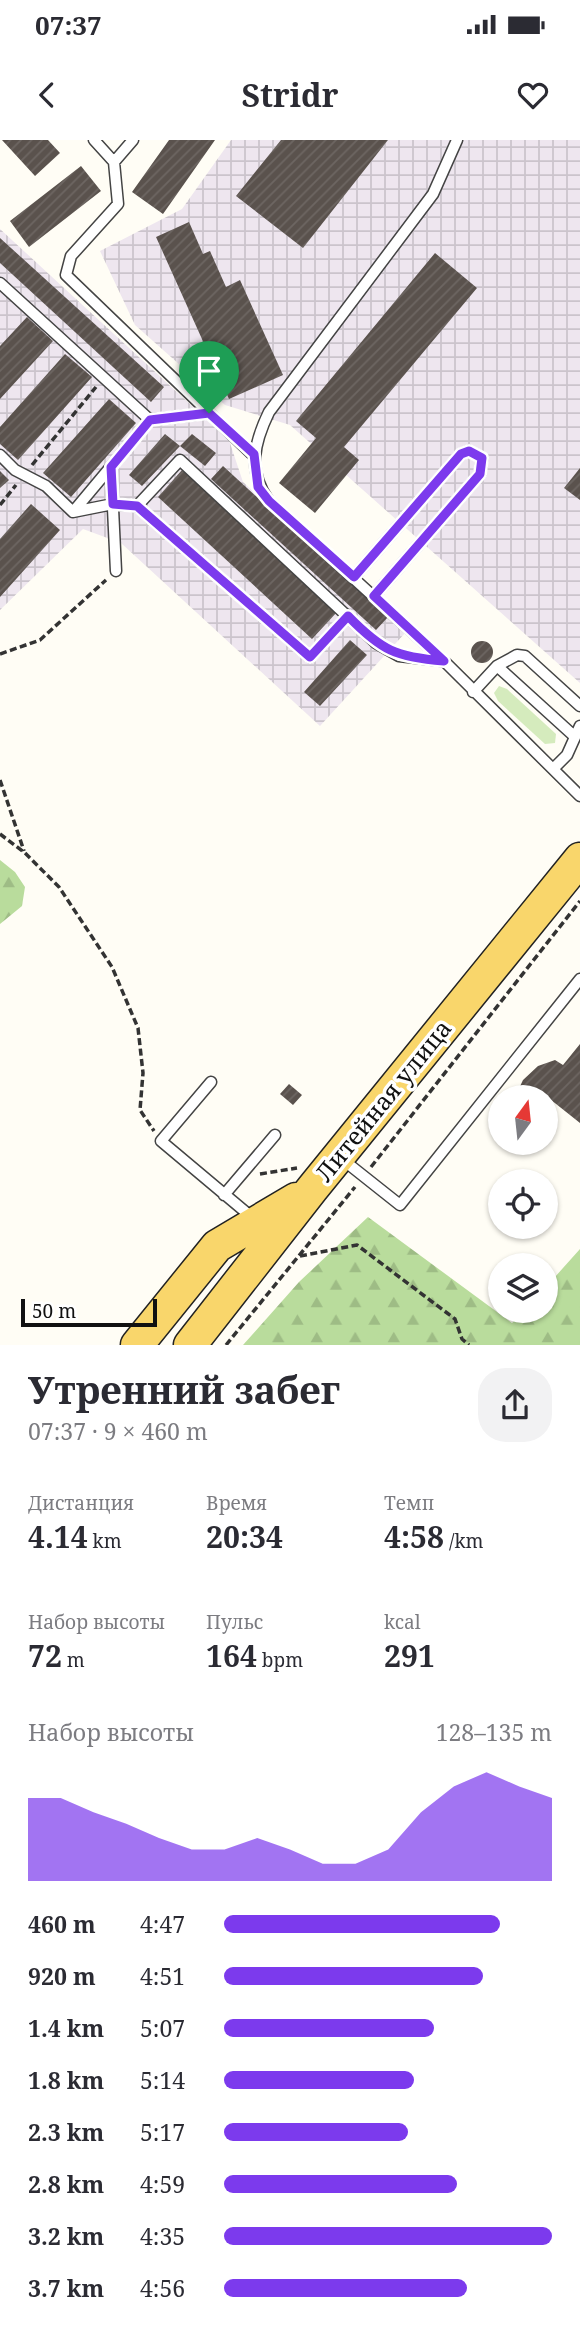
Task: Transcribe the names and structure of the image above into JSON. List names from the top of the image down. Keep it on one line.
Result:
{"streets":{"main road":["Литейная улица"]},"scale_bar":"50 m","north":"top","page":{"status":"07:37","header":"Stridr","scale":"50 m","heading":["Утренний забег","07:37 · 9 × 460 m"],"stats":[["Дистанция","4.14 km"],["Время","20:34"],["Темп","4:58 /km"],["Набор высоты","72 m"],["Пульс","164 bpm"],["kcal","291"]],"chart":["Набор высоты","128–135 m"],"list":[{"name":"460 m","note":"4:47"},{"name":"920 m","note":"4:51"},{"name":"1.4 km","note":"5:07"},{"name":"1.8 km","note":"5:14"},{"name":"2.3 km","note":"5:17"},{"name":"2.8 km","note":"4:59"},{"name":"3.2 km","note":"4:35"},{"name":"3.7 km","note":"4:56"}]}}
